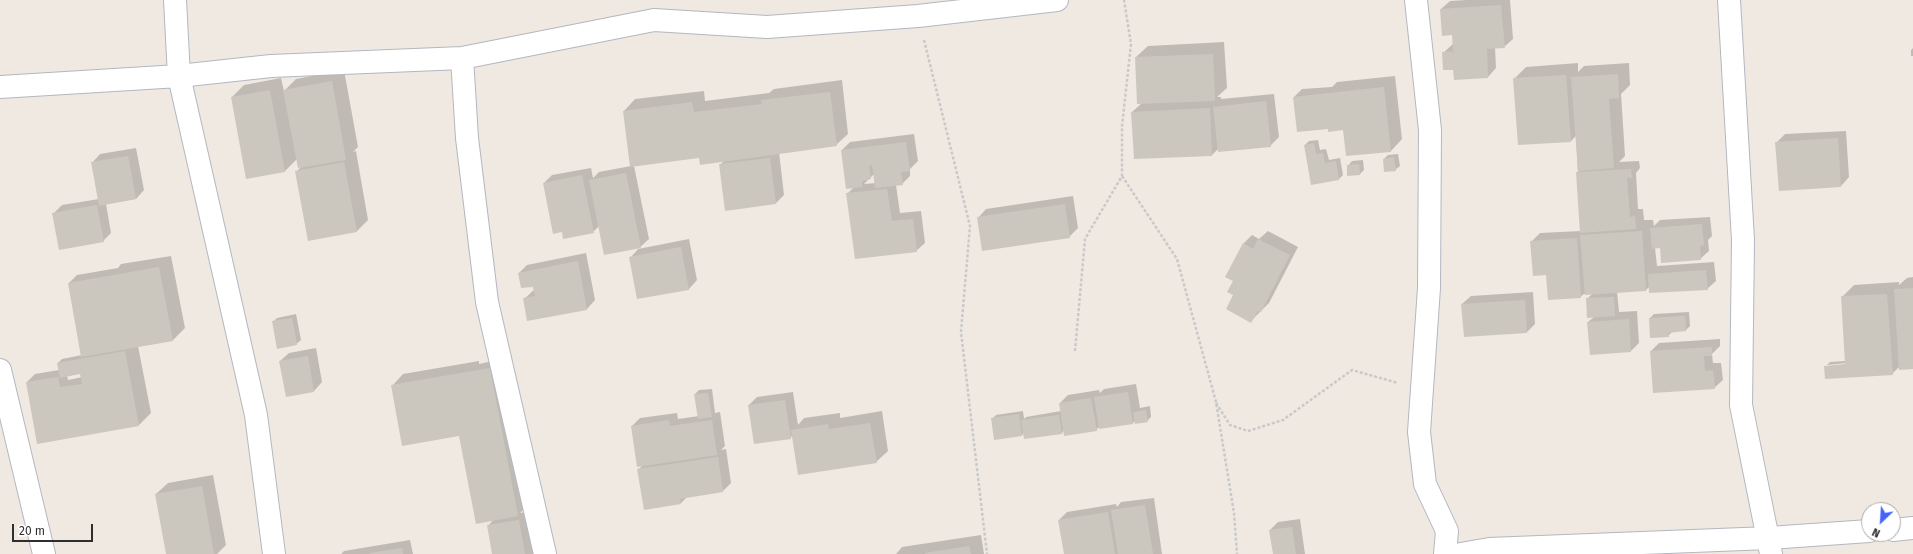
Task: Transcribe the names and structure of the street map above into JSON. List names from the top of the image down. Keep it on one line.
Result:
{"scale_bar":"20 m","north":"bottom left"}
